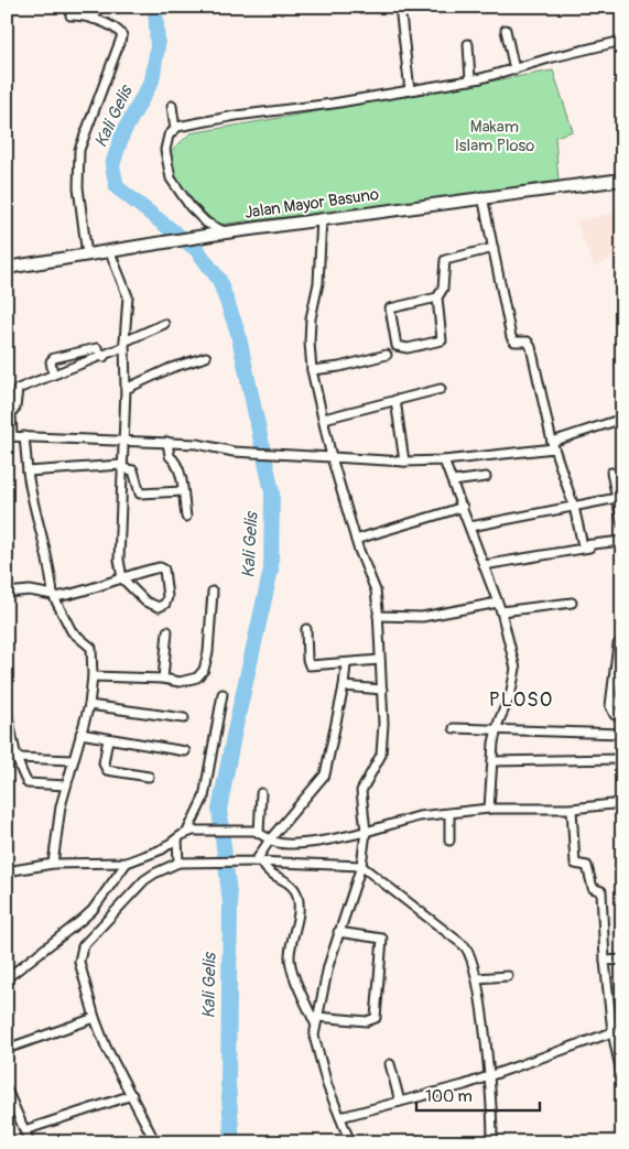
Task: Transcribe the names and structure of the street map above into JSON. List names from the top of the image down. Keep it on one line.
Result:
{"streets":{"main road":["Jalan Mayor Basuno"]},"districts":["PLOSO"],"water":["Kali Gelis"],"parks":["Makam Islam Ploso"],"scale_bar":"100 m"}
